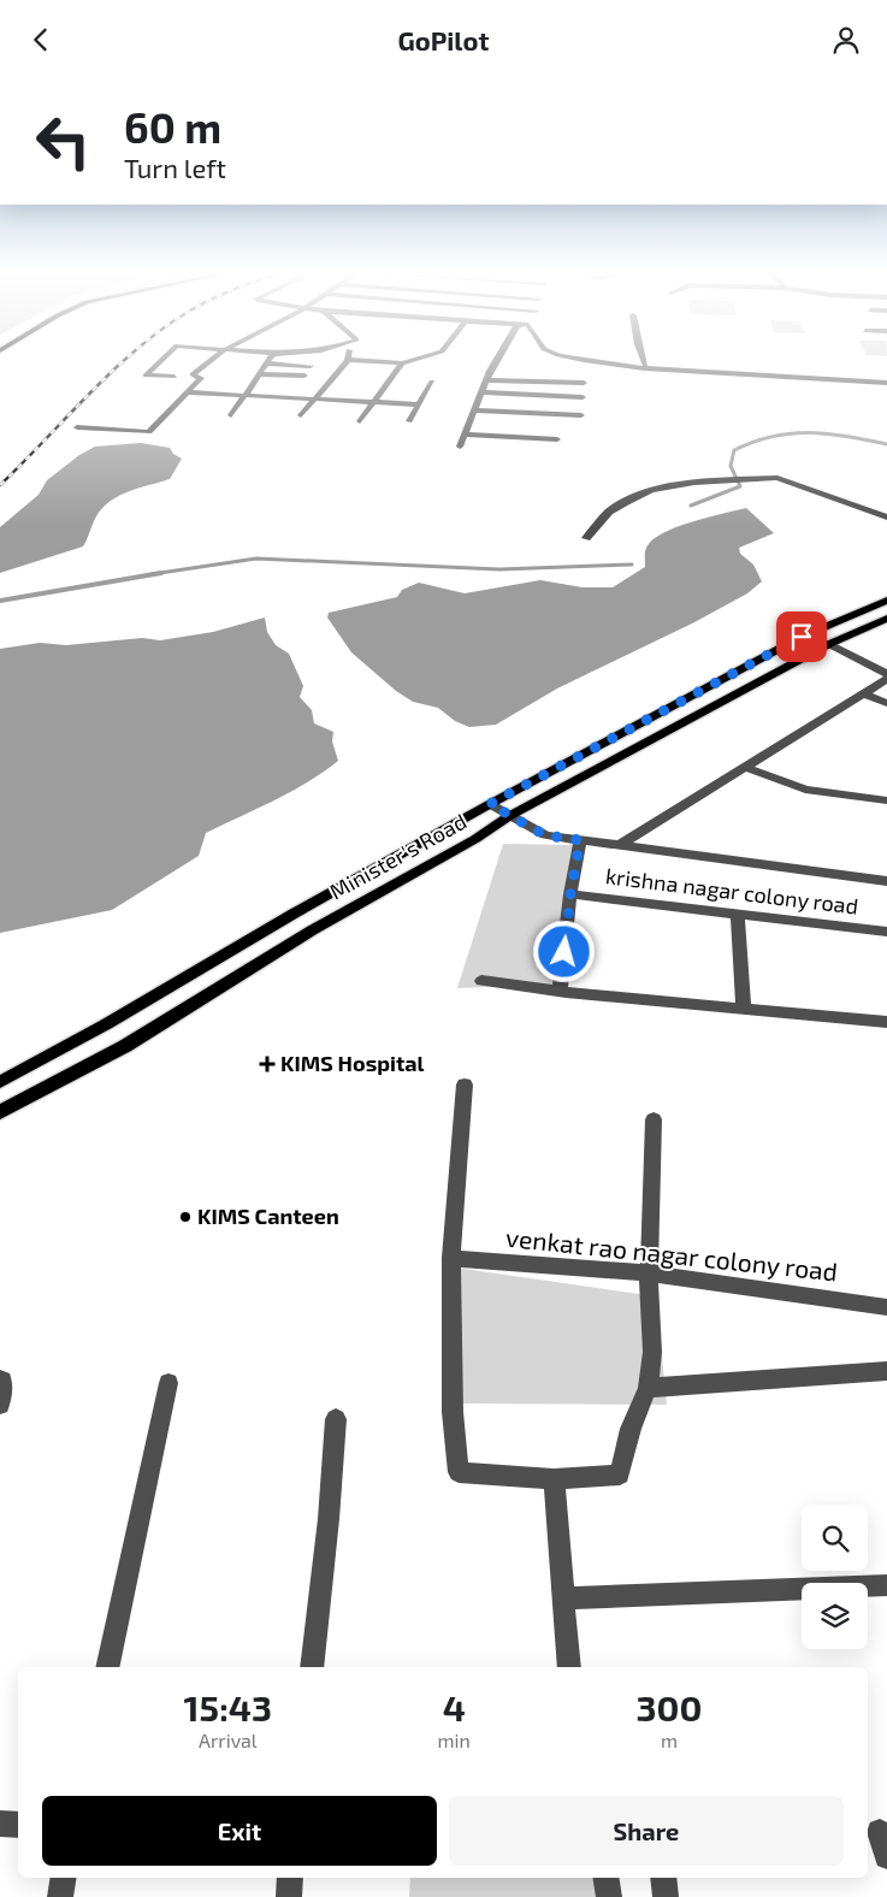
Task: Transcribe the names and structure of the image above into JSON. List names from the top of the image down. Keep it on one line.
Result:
{"streets":{"main road":["Minister's Road"],"street":["krishna nagar colony road","venkat rao nagar colony road"]},"places":{"health":["KIMS Hospital"],"other":["KIMS Canteen"]},"page":{"header":"GoPilot","turn":["60 m","Turn left"],"eta":["15:43","Arrival","4","min","300","m"],"buttons":["Exit","Share"]}}
